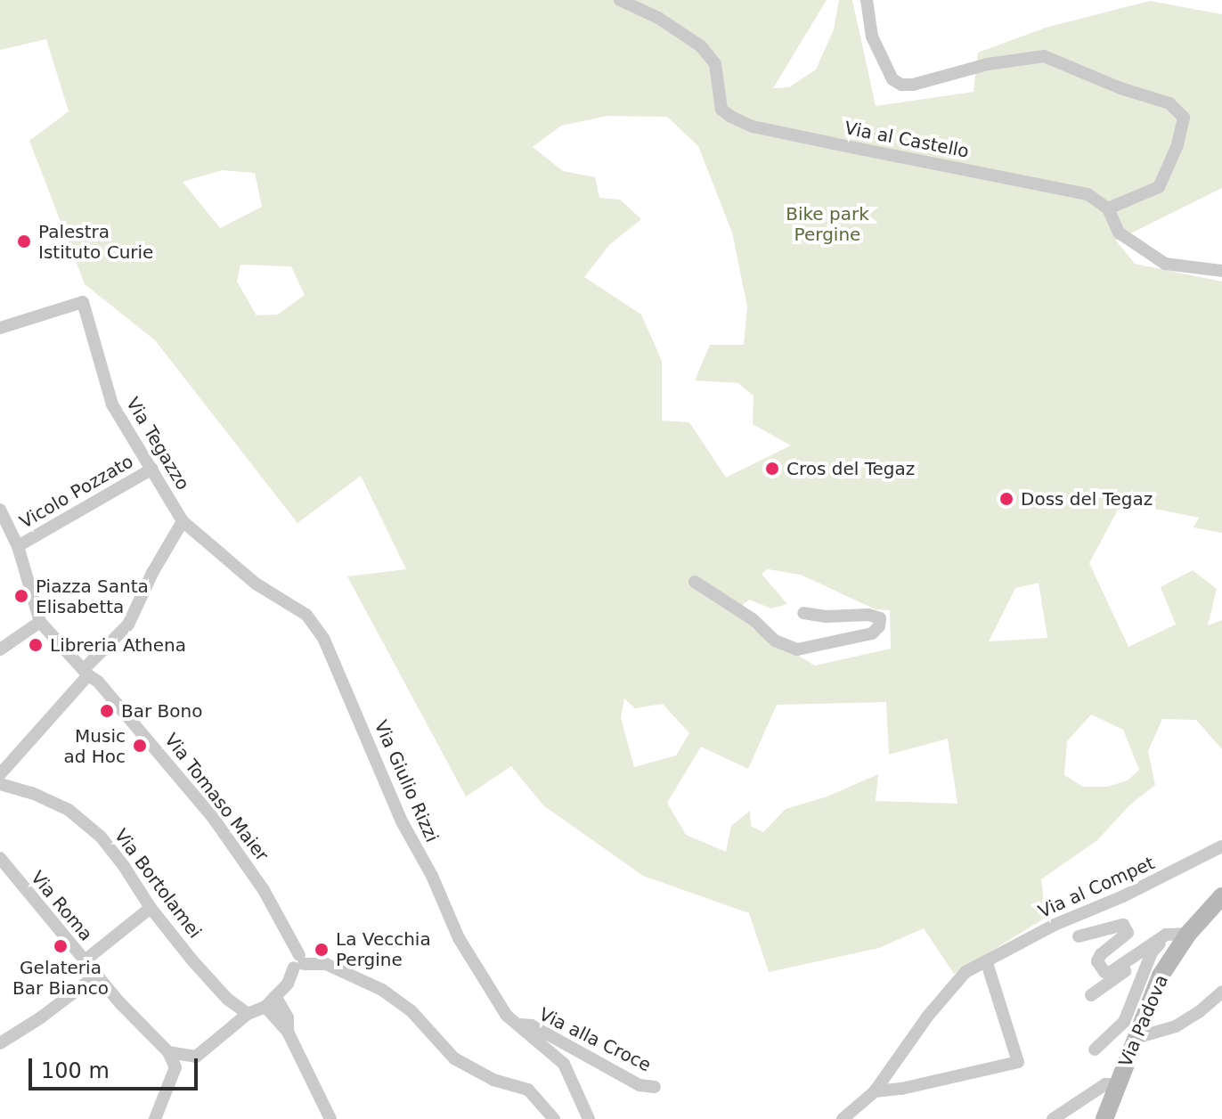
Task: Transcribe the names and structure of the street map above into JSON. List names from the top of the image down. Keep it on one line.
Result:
{"streets":{"main road":["Via Padova"],"street":["Via al Castello","Via Tegazzo","Vicolo Pozzato","Via Giulio Rizzi","Via Tomaso Maier","Via Bortolamei","Via al Compet","Via Roma","Via alla Croce"]},"crossings":[["Via Tegazzo","Vicolo Pozzato"],["Via Tegazzo","Via Giulio Rizzi"],["Via Giulio Rizzi","Via alla Croce"]],"parks":["Bike park Pergine"],"places":["Palestra Istituto Curie","Cros del Tegaz","Doss del Tegaz","Piazza Santa Elisabetta","Libreria Athena","Bar Bono","Music ad Hoc","Gelateria Bar Bianco","La Vecchia Pergine"],"scale_bar":"100 m"}
